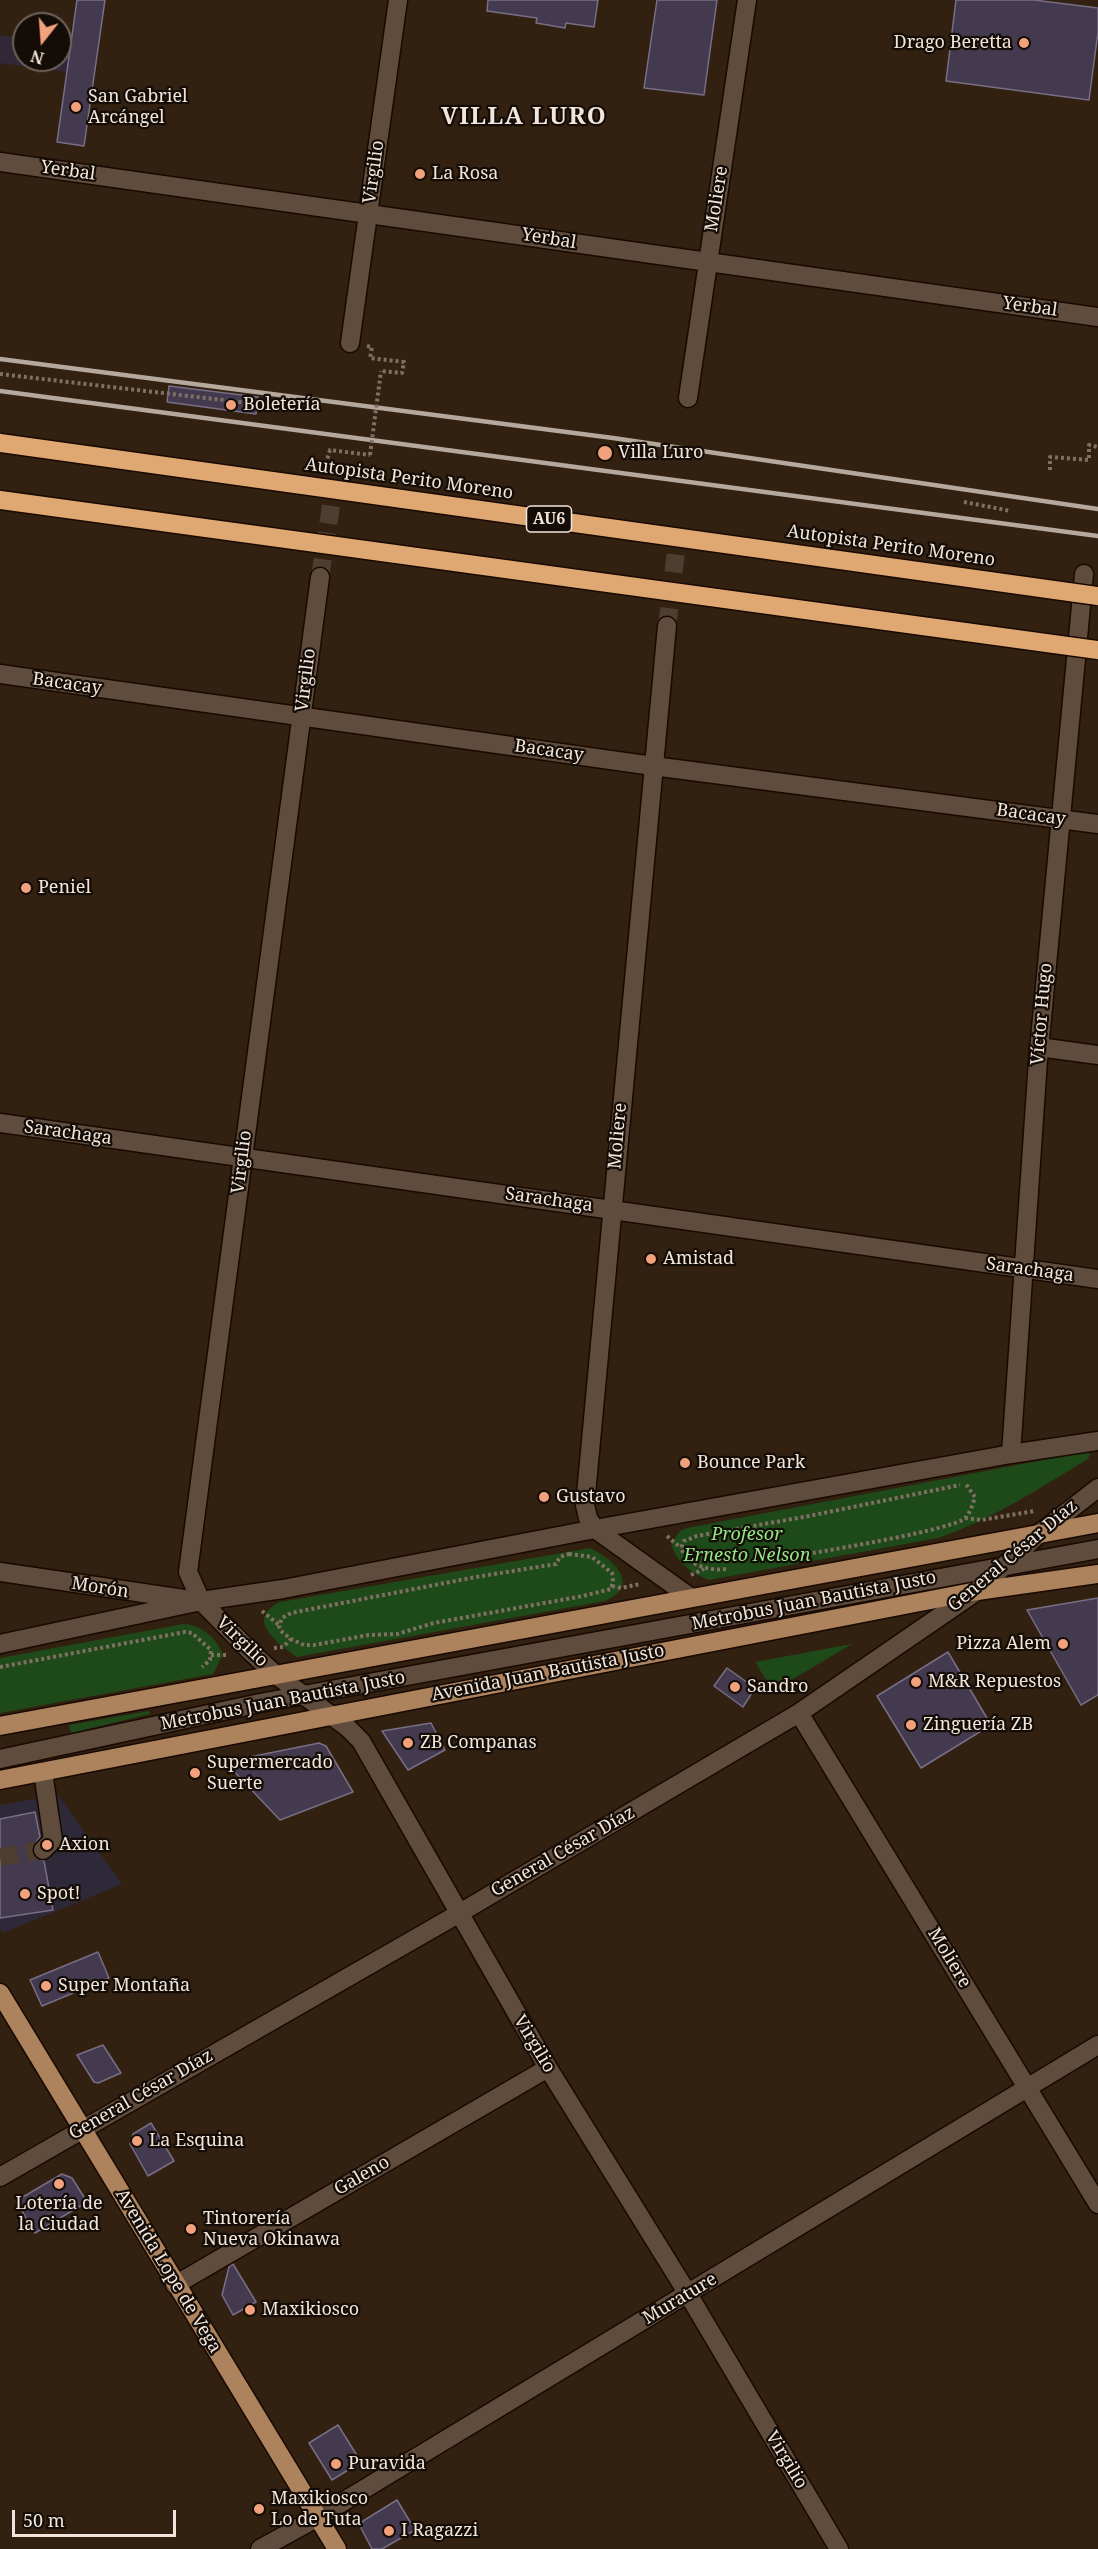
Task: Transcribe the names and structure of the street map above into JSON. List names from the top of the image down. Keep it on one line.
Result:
{"streets":{"highway":["Autopista Perito Moreno","AU6"],"main road":["Avenida Juan Bautista Justo","Avenida Lope de Vega"],"street":["Yerbal","Virgilio","Moliere","Bacacay","Víctor Hugo","Sarachaga","General César Díaz","Morón","Metrobus Juan Bautista Justo","Galeno","Murature"]},"crossings":[["Yerbal","Virgilio"],["Yerbal","Moliere"],["Virgilio","Bacacay"],["Virgilio","Sarachaga"],["Virgilio","General César Díaz"],["Virgilio","Morón"],["Virgilio","Metrobus Juan Bautista Justo"],["Virgilio","Avenida Juan Bautista Justo"],["Virgilio","Galeno"],["Virgilio","Murature"],["Moliere","Bacacay"],["Moliere","Sarachaga"],["Moliere","General César Díaz"],["Moliere","Murature"],["Bacacay","Víctor Hugo"],["Víctor Hugo","Sarachaga"],["General César Díaz","Metrobus Juan Bautista Justo"],["General César Díaz","Avenida Juan Bautista Justo"],["General César Díaz","Avenida Lope de Vega"],["Galeno","Avenida Lope de Vega"],["Avenida Lope de Vega","Murature"]],"districts":["VILLA LURO"],"parks":["Profesor Ernesto Nelson"],"places":["Drago Beretta","San Gabriel Arcángel","La Rosa","Boletería","Villa Luro","Peniel","Amistad","Bounce Park","Gustavo","Pizza Alem","M&R Repuestos","Sandro","Zinguería ZB","ZB Companas","Supermercado Suerte","Axion","Spot!","Super Montaña","La Esquina","Lotería de la Ciudad","Tintorería Nueva Okinawa","Maxikiosco","Puravida","Maxikiosco Lo de Tuta","I Ragazzi"],"scale_bar":"50 m","north":"bottom"}
